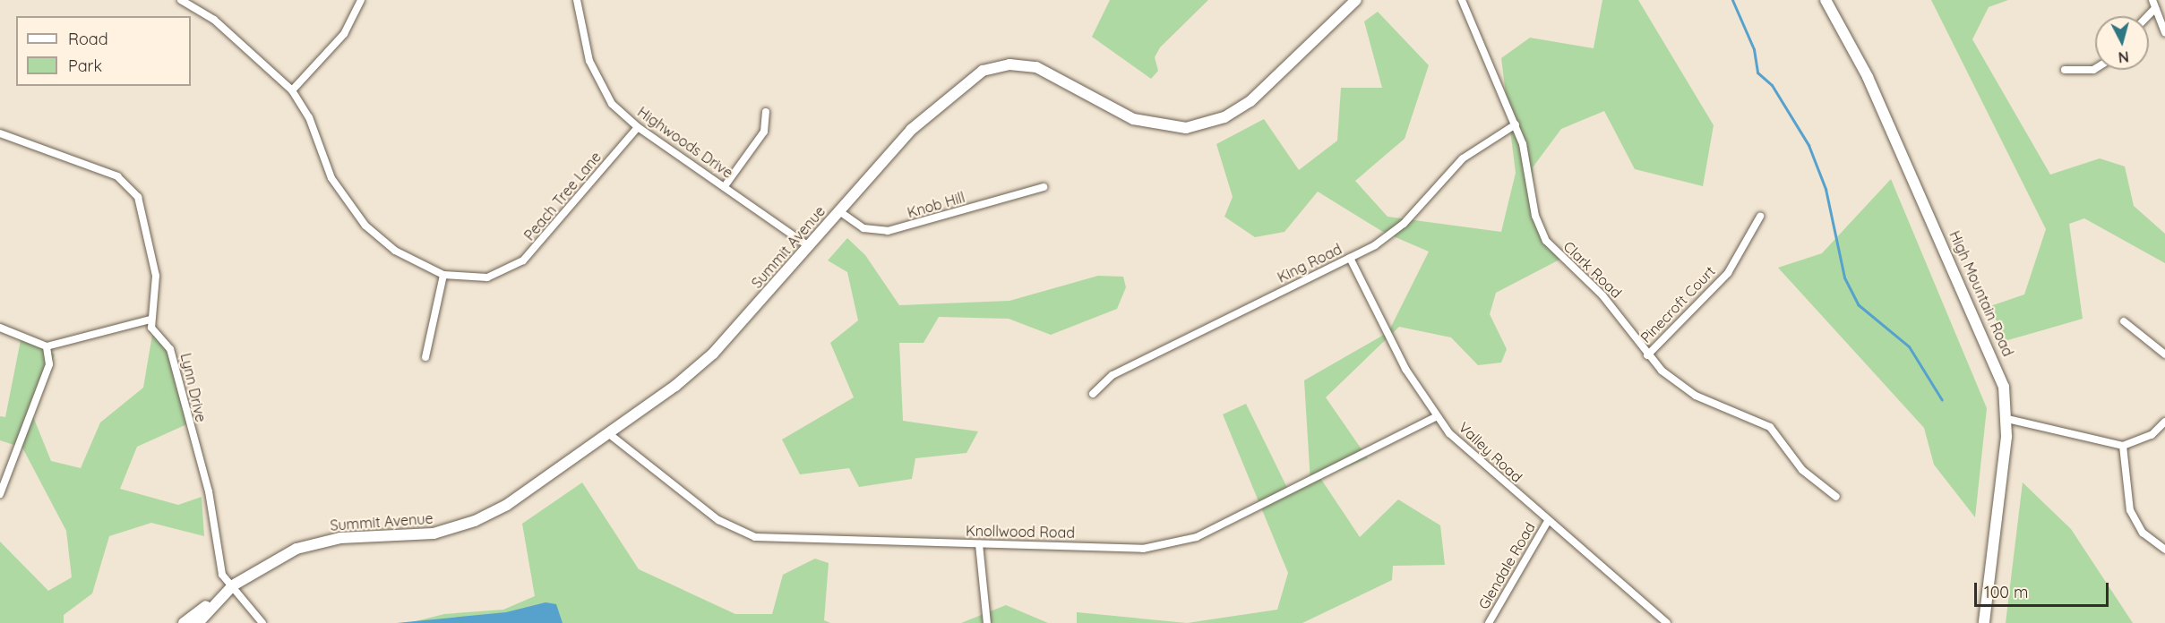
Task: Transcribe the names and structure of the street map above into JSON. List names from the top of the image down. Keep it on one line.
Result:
{"streets":{"street":["Highwoods Drive","Peach Tree Lane","Knob Hill","Summit Avenue","King Road","Clark Road","High Mountain Road","Pinecroft Court","Lynn Drive","Valley Road","Knollwood Road","Glendale Road"]},"crossings":[["Highwoods Drive","Peach Tree Lane"],["Highwoods Drive","Summit Avenue"],["Knob Hill","Summit Avenue"],["Summit Avenue","Lynn Drive"],["Summit Avenue","Knollwood Road"],["King Road","Clark Road"],["King Road","Valley Road"],["Clark Road","Pinecroft Court"],["Valley Road","Knollwood Road"],["Valley Road","Glendale Road"]],"legend":["Road","Park"],"scale_bar":"100 m","north":"bottom"}
